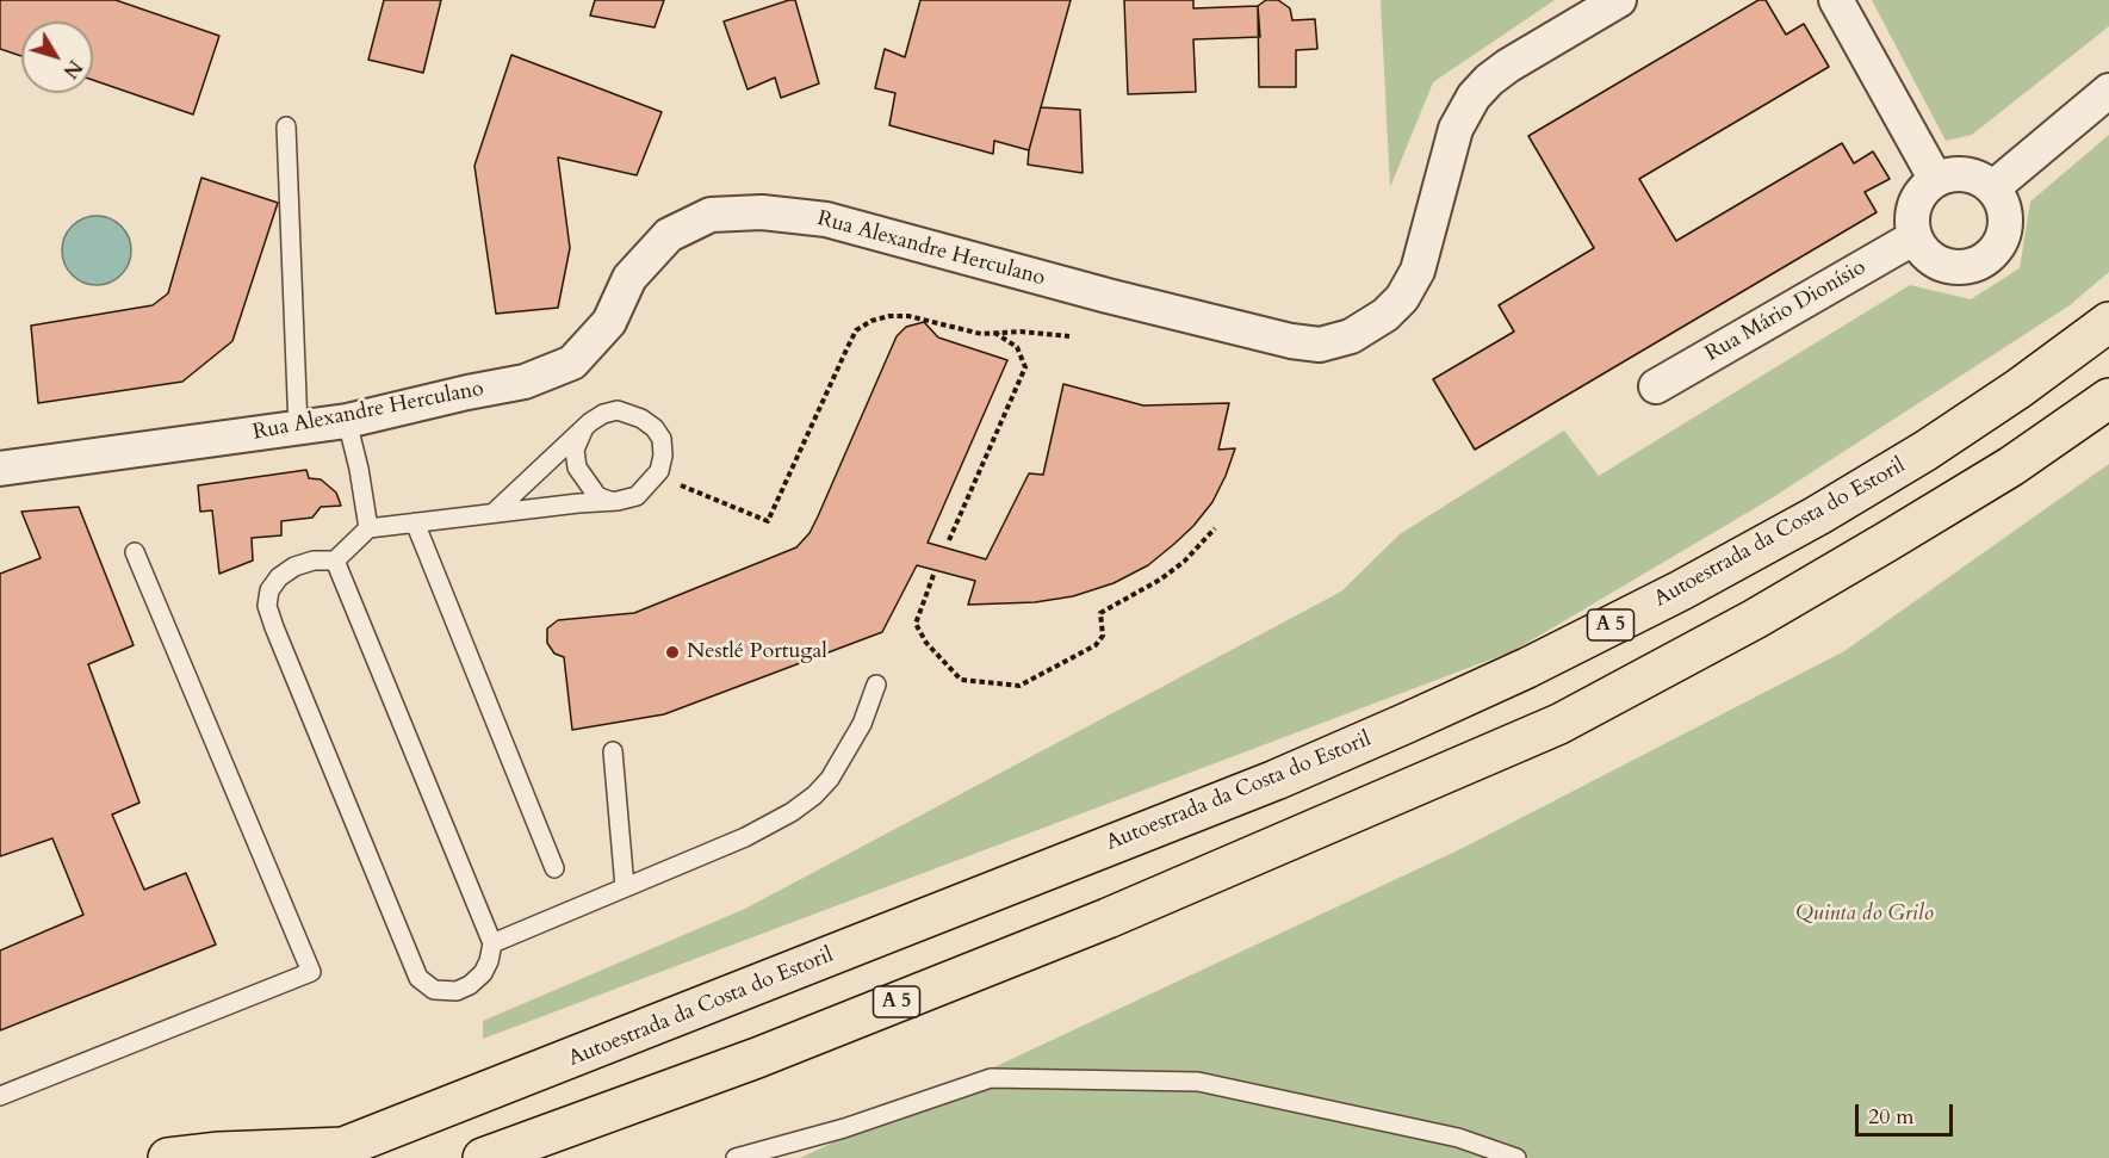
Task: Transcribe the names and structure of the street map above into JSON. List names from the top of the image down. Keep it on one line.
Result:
{"streets":{"highway":["Autoestrada da Costa do Estoril","A 5"],"street":["Rua Alexandre Herculano","Rua Mário Dionísio"]},"parks":["Quinta do Grilo"],"places":["Nestlé Portugal"],"scale_bar":"20 m","north":"bottom right"}
